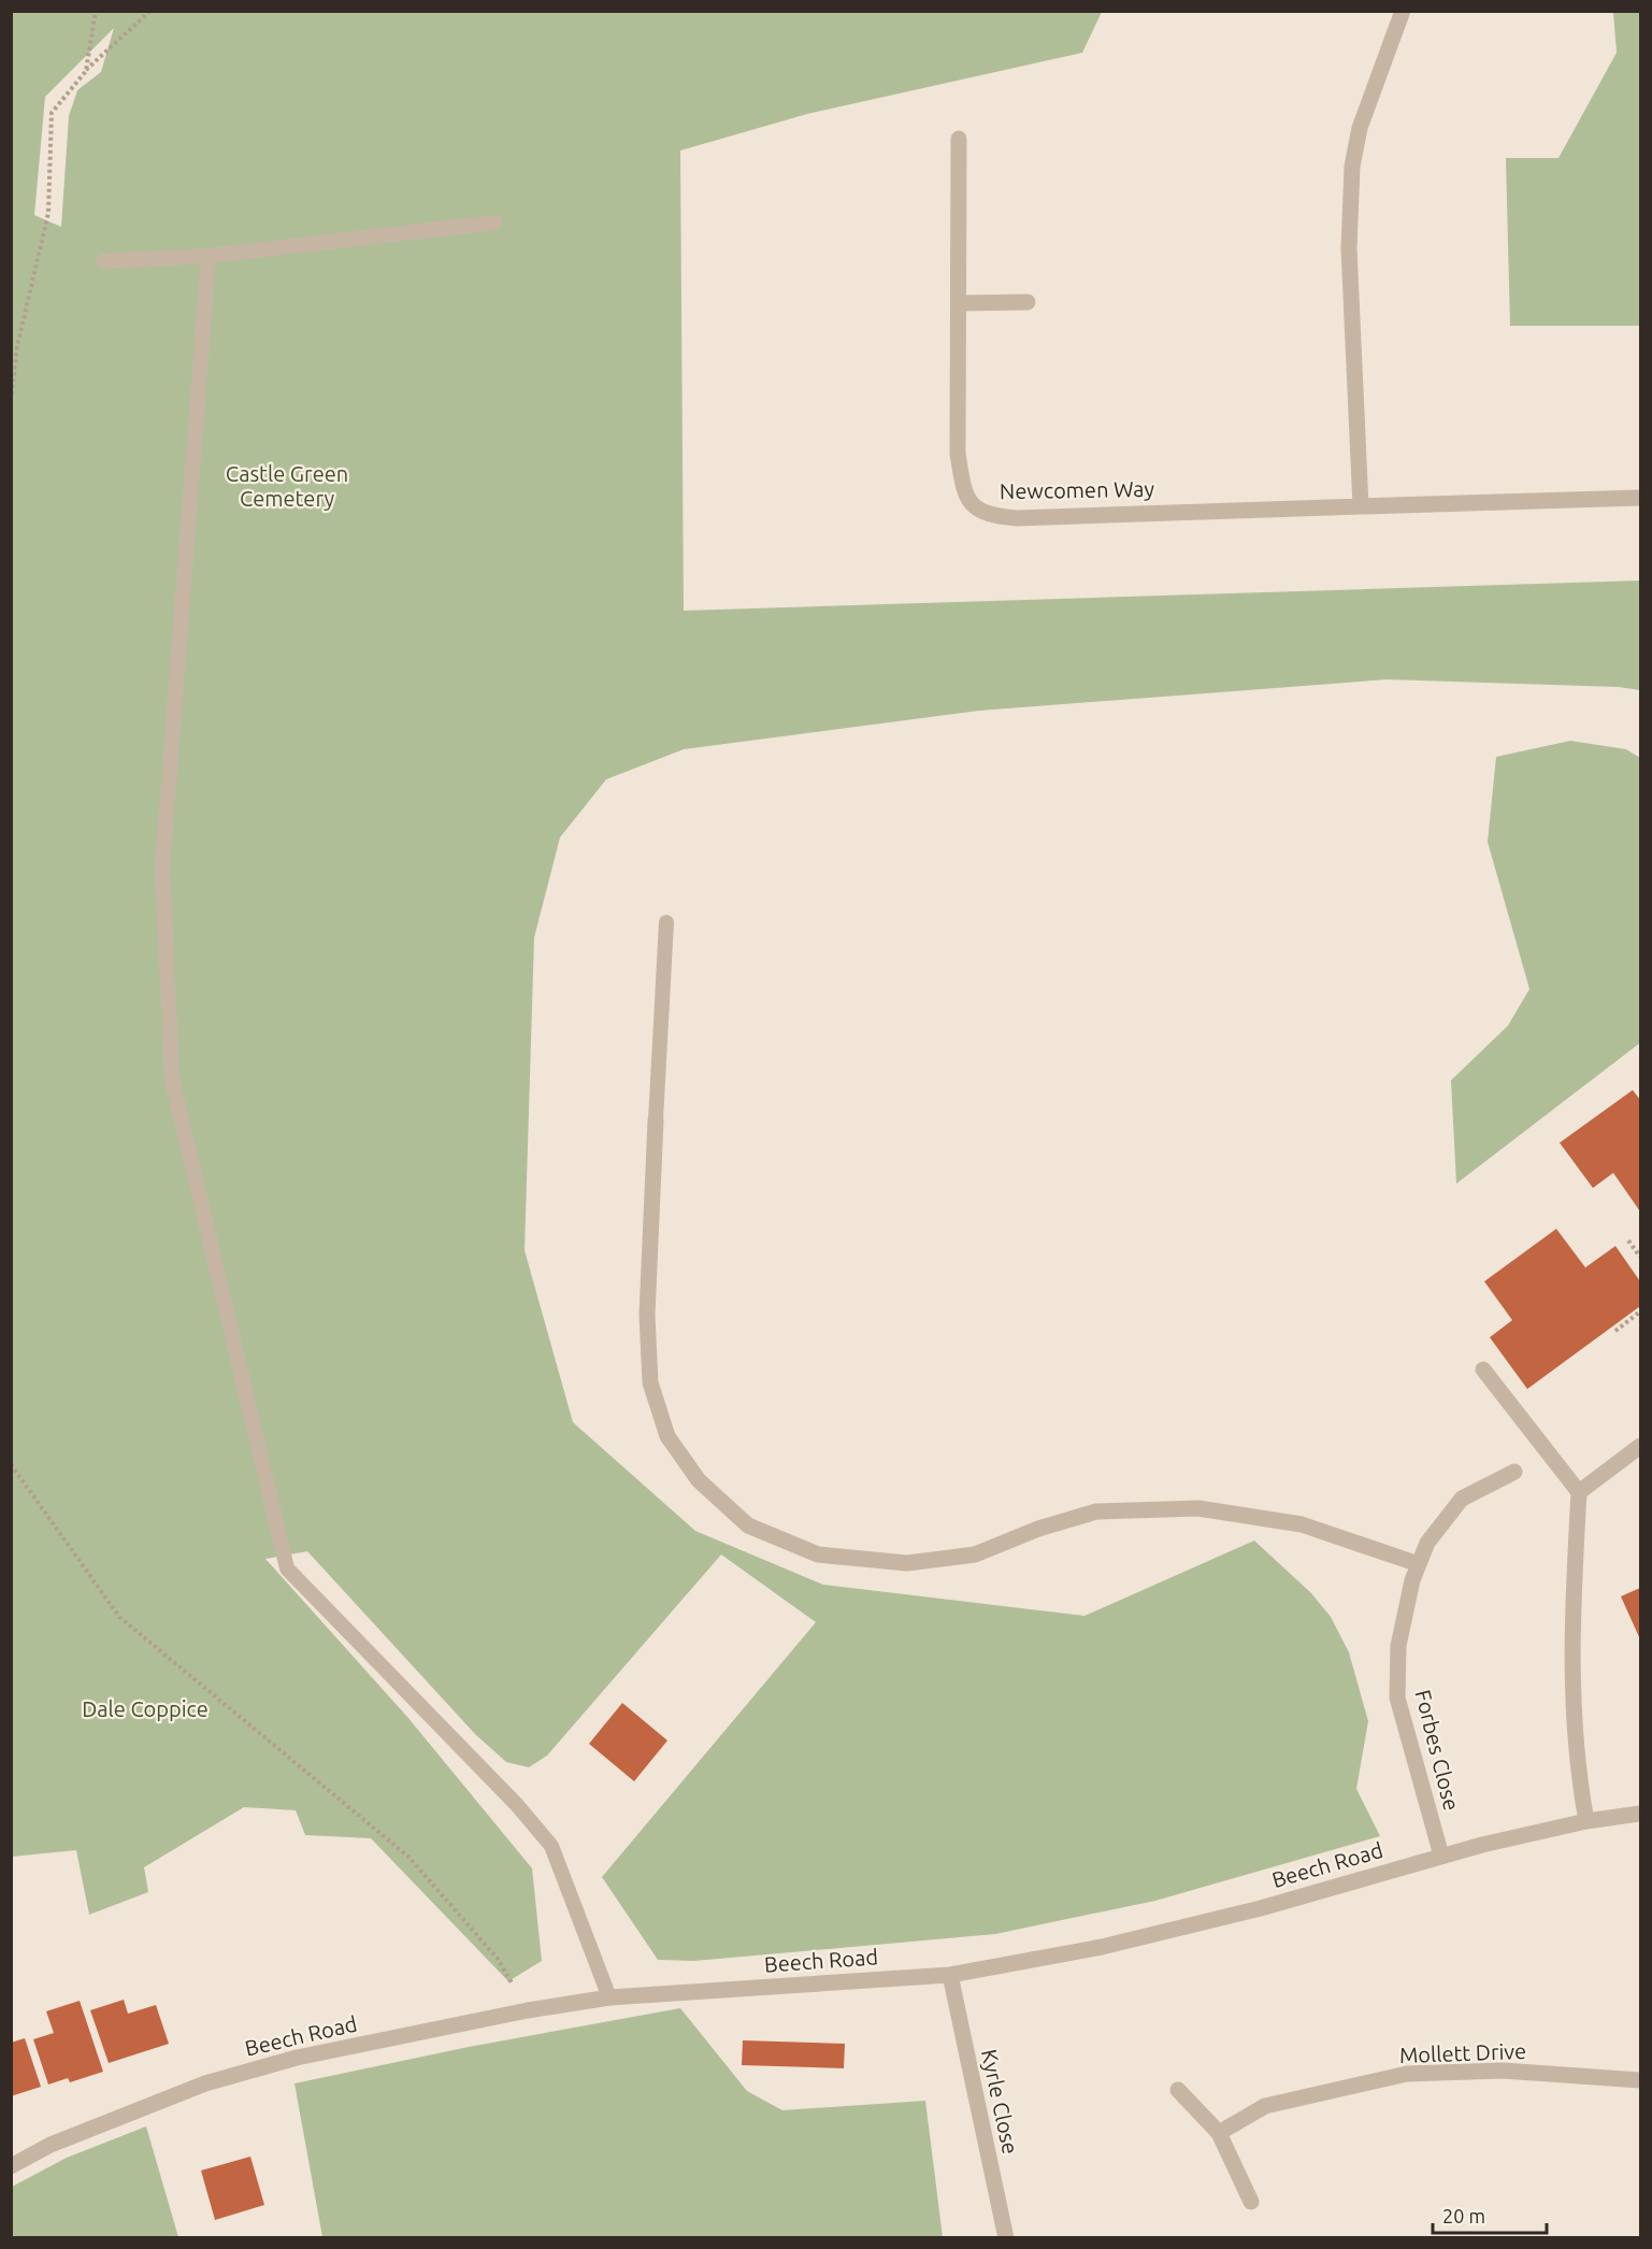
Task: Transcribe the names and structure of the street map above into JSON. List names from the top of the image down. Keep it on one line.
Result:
{"streets":{"street":["Newcomen Way","Forbes Close","Beech Road","Mollett Drive","Kyrle Close"]},"crossings":[["Forbes Close","Beech Road"],["Beech Road","Kyrle Close"]],"parks":["Castle Green Cemetery","Dale Coppice"],"scale_bar":"20 m"}
